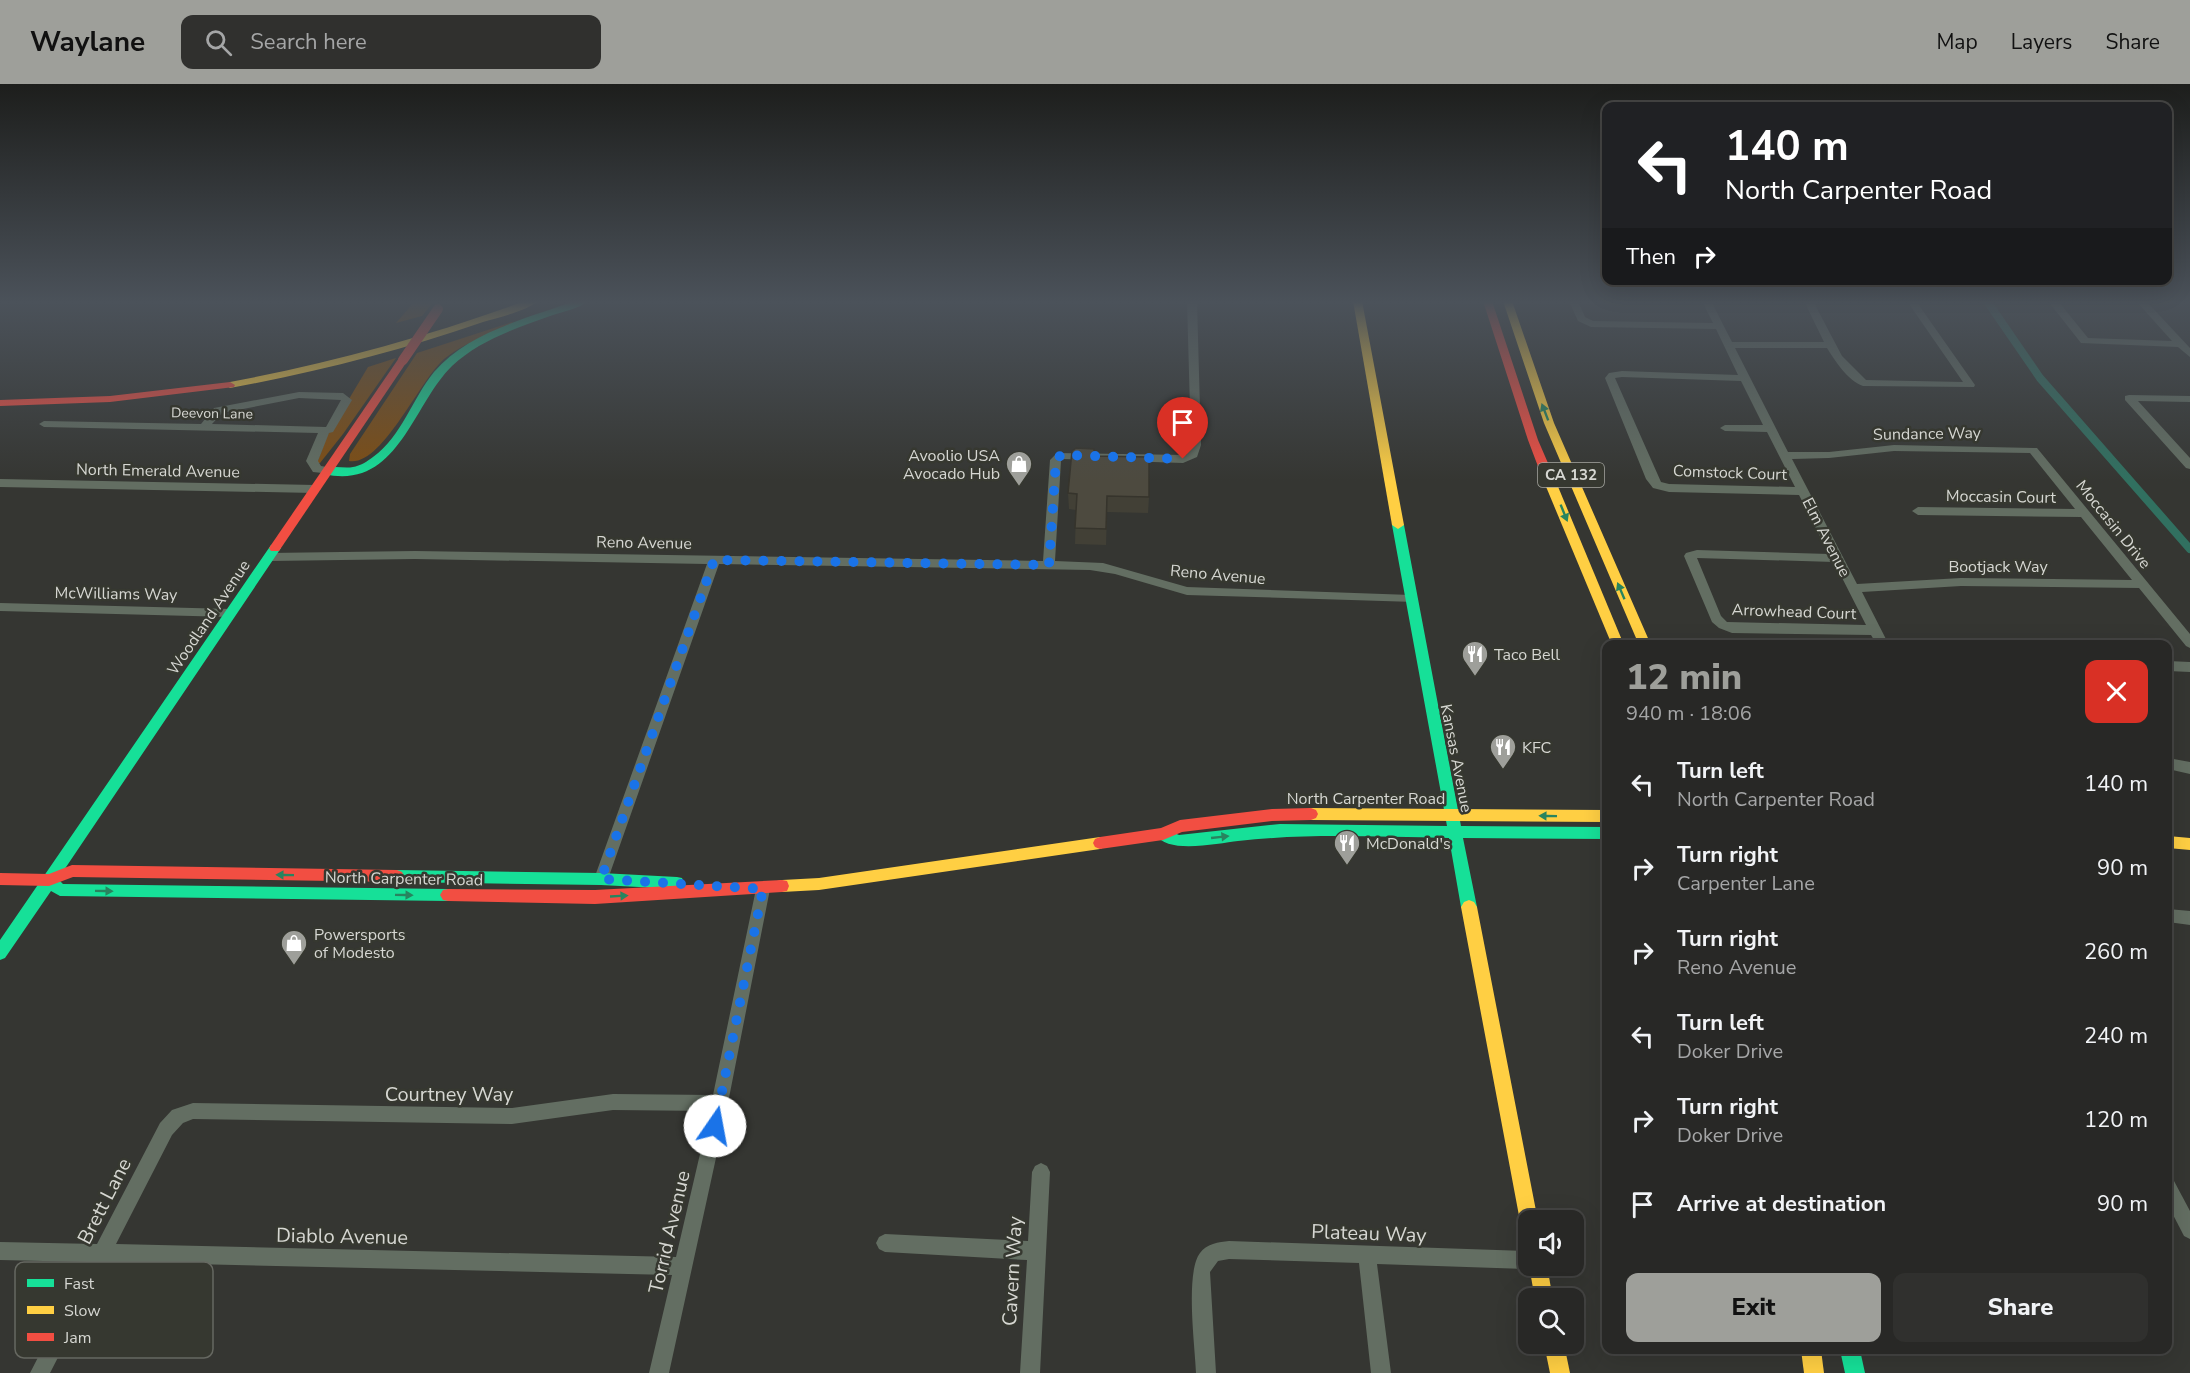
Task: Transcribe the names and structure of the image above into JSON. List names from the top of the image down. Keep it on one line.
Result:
{"streets":{"main road":["CA 132","Woodland Avenue","Kansas Avenue","North Carpenter Road"],"street":["Deevon Lane","Sundance Way","North Emerald Avenue","Comstock Court","Moccasin Court","Moccasin Drive","Elm Avenue","Reno Avenue","Bootjack Way","McWilliams Way","Arrowhead Court","Courtney Way","Brett Lane","Torrid Avenue","Plateau Way","Diablo Avenue","Cavern Way"]},"crossings":[["Sundance Way","Moccasin Drive"],["Sundance Way","Elm Avenue"],["North Emerald Avenue","Woodland Avenue"],["Comstock Court","Elm Avenue"],["Moccasin Court","Moccasin Drive"],["Moccasin Drive","Bootjack Way"],["Elm Avenue","Bootjack Way"],["Elm Avenue","Arrowhead Court"],["Reno Avenue","Woodland Avenue"],["Reno Avenue","Kansas Avenue"],["McWilliams Way","Woodland Avenue"],["Woodland Avenue","North Carpenter Road"],["Kansas Avenue","North Carpenter Road"],["North Carpenter Road","Torrid Avenue"],["Courtney Way","Brett Lane"],["Courtney Way","Torrid Avenue"],["Brett Lane","Diablo Avenue"],["Torrid Avenue","Diablo Avenue"]],"places":{"shop":["Avoolio USA Avocado Hub","Powersports of Modesto"],"restaurant":["Taco Bell","KFC","McDonald's"]},"legend":["Fast","Slow","Jam"],"page":{"header":"Waylane","search":"Search here","nav":["Map","Layers","Share"],"turn":["140 m","North Carpenter Road"],"then":"Then","heading":["12 min","940 m · 18:06"],"list":[{"name":"Turn left","note":"North Carpenter Road","value":"140 m"},{"name":"Turn right","note":"Carpenter Lane","value":"90 m"},{"name":"Turn right","note":"Reno Avenue","value":"260 m"},{"name":"Turn left","note":"Doker Drive","value":"240 m"},{"name":"Turn right","note":"Doker Drive","value":"120 m"},{"name":"Arrive at destination","value":"90 m"}],"buttons":["Exit","Share"]}}
